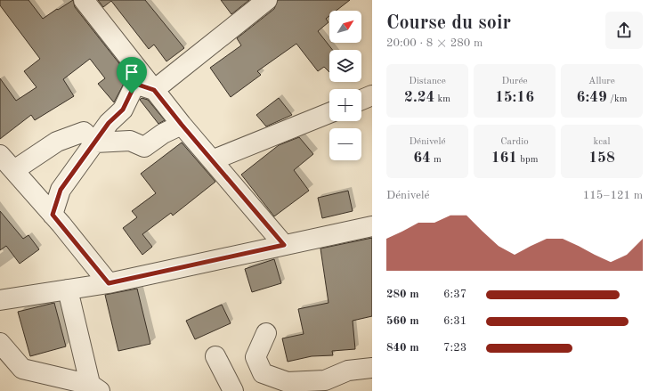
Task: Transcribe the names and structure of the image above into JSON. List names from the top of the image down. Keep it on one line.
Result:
{"north":"top right","page":{"heading":["Course du soir","20:00 · 8 × 280 m"],"map_buttons":["+","−"],"stats":[["Distance","2.24 km"],["Durée","15:16"],["Allure","6:49 /km"],["Dénivelé","64 m"],["Cardio","161 bpm"],["kcal","158"]],"chart":["Dénivelé","115–121 m"],"list":[{"name":"280 m","note":"6:37"},{"name":"560 m","note":"6:31"},{"name":"840 m","note":"7:23"}]}}
